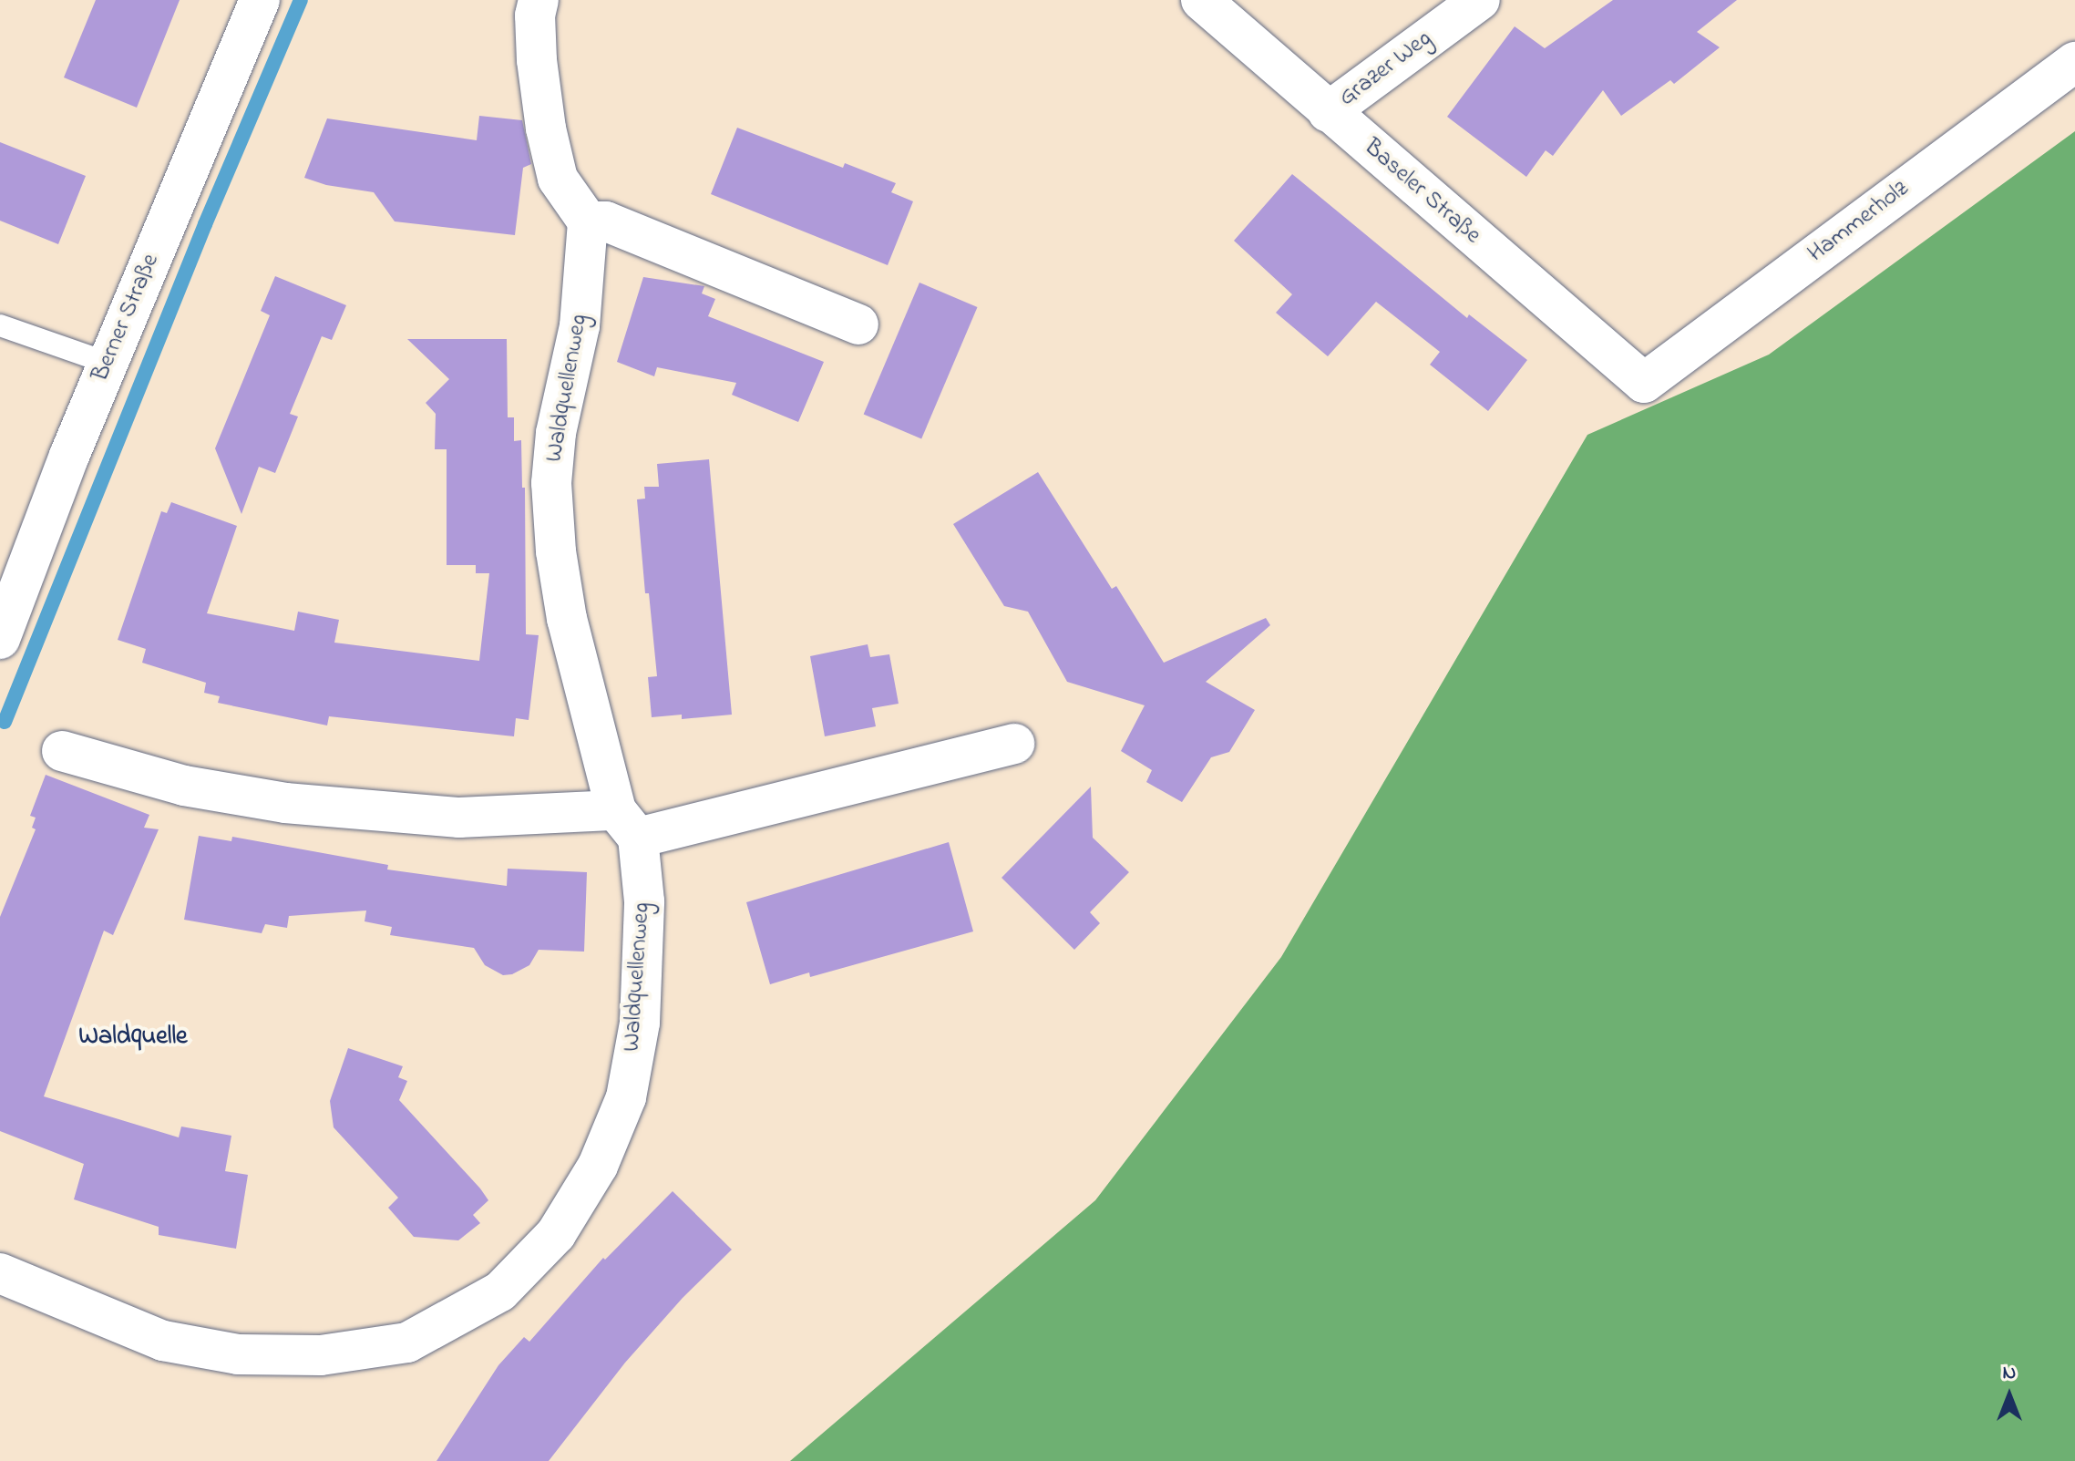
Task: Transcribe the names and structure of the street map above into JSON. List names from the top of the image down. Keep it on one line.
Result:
{"streets":{"street":["Grazer Weg","Baseler Straße","Hammerholz","Berner Straße","Waldquellenweg"]},"crossings":[["Grazer Weg","Baseler Straße"],["Baseler Straße","Hammerholz"]],"districts":["Waldquelle"],"north":"top"}
